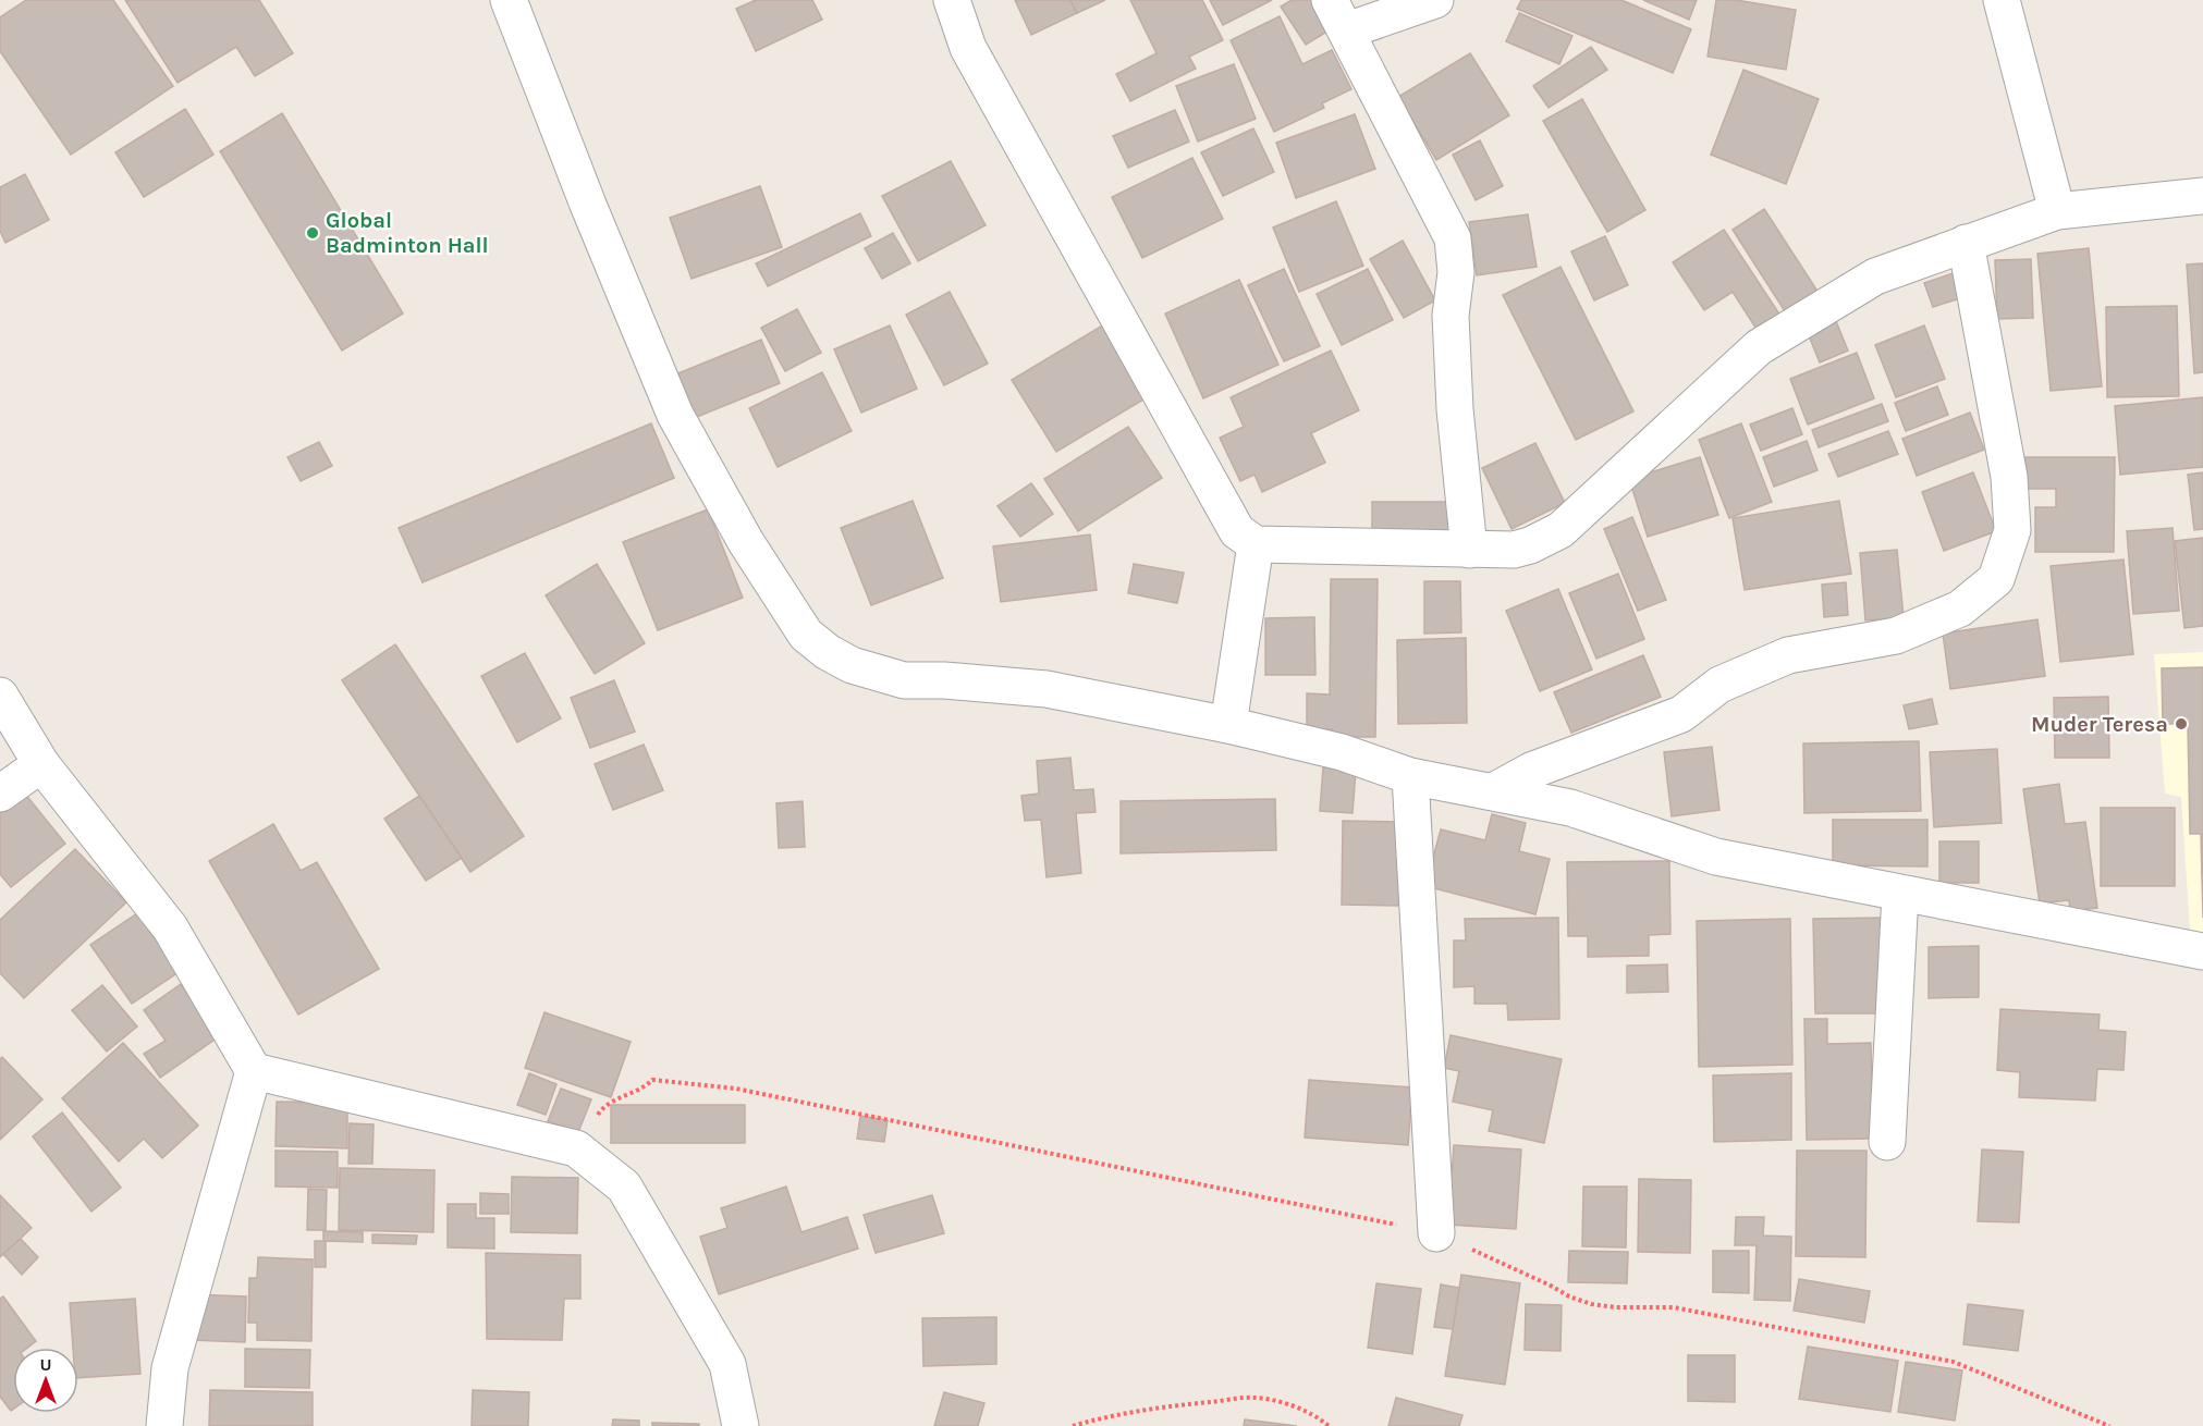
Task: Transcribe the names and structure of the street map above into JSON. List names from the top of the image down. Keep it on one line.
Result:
{"places":["Global Badminton Hall","Muder Teresa"],"north":"top"}
